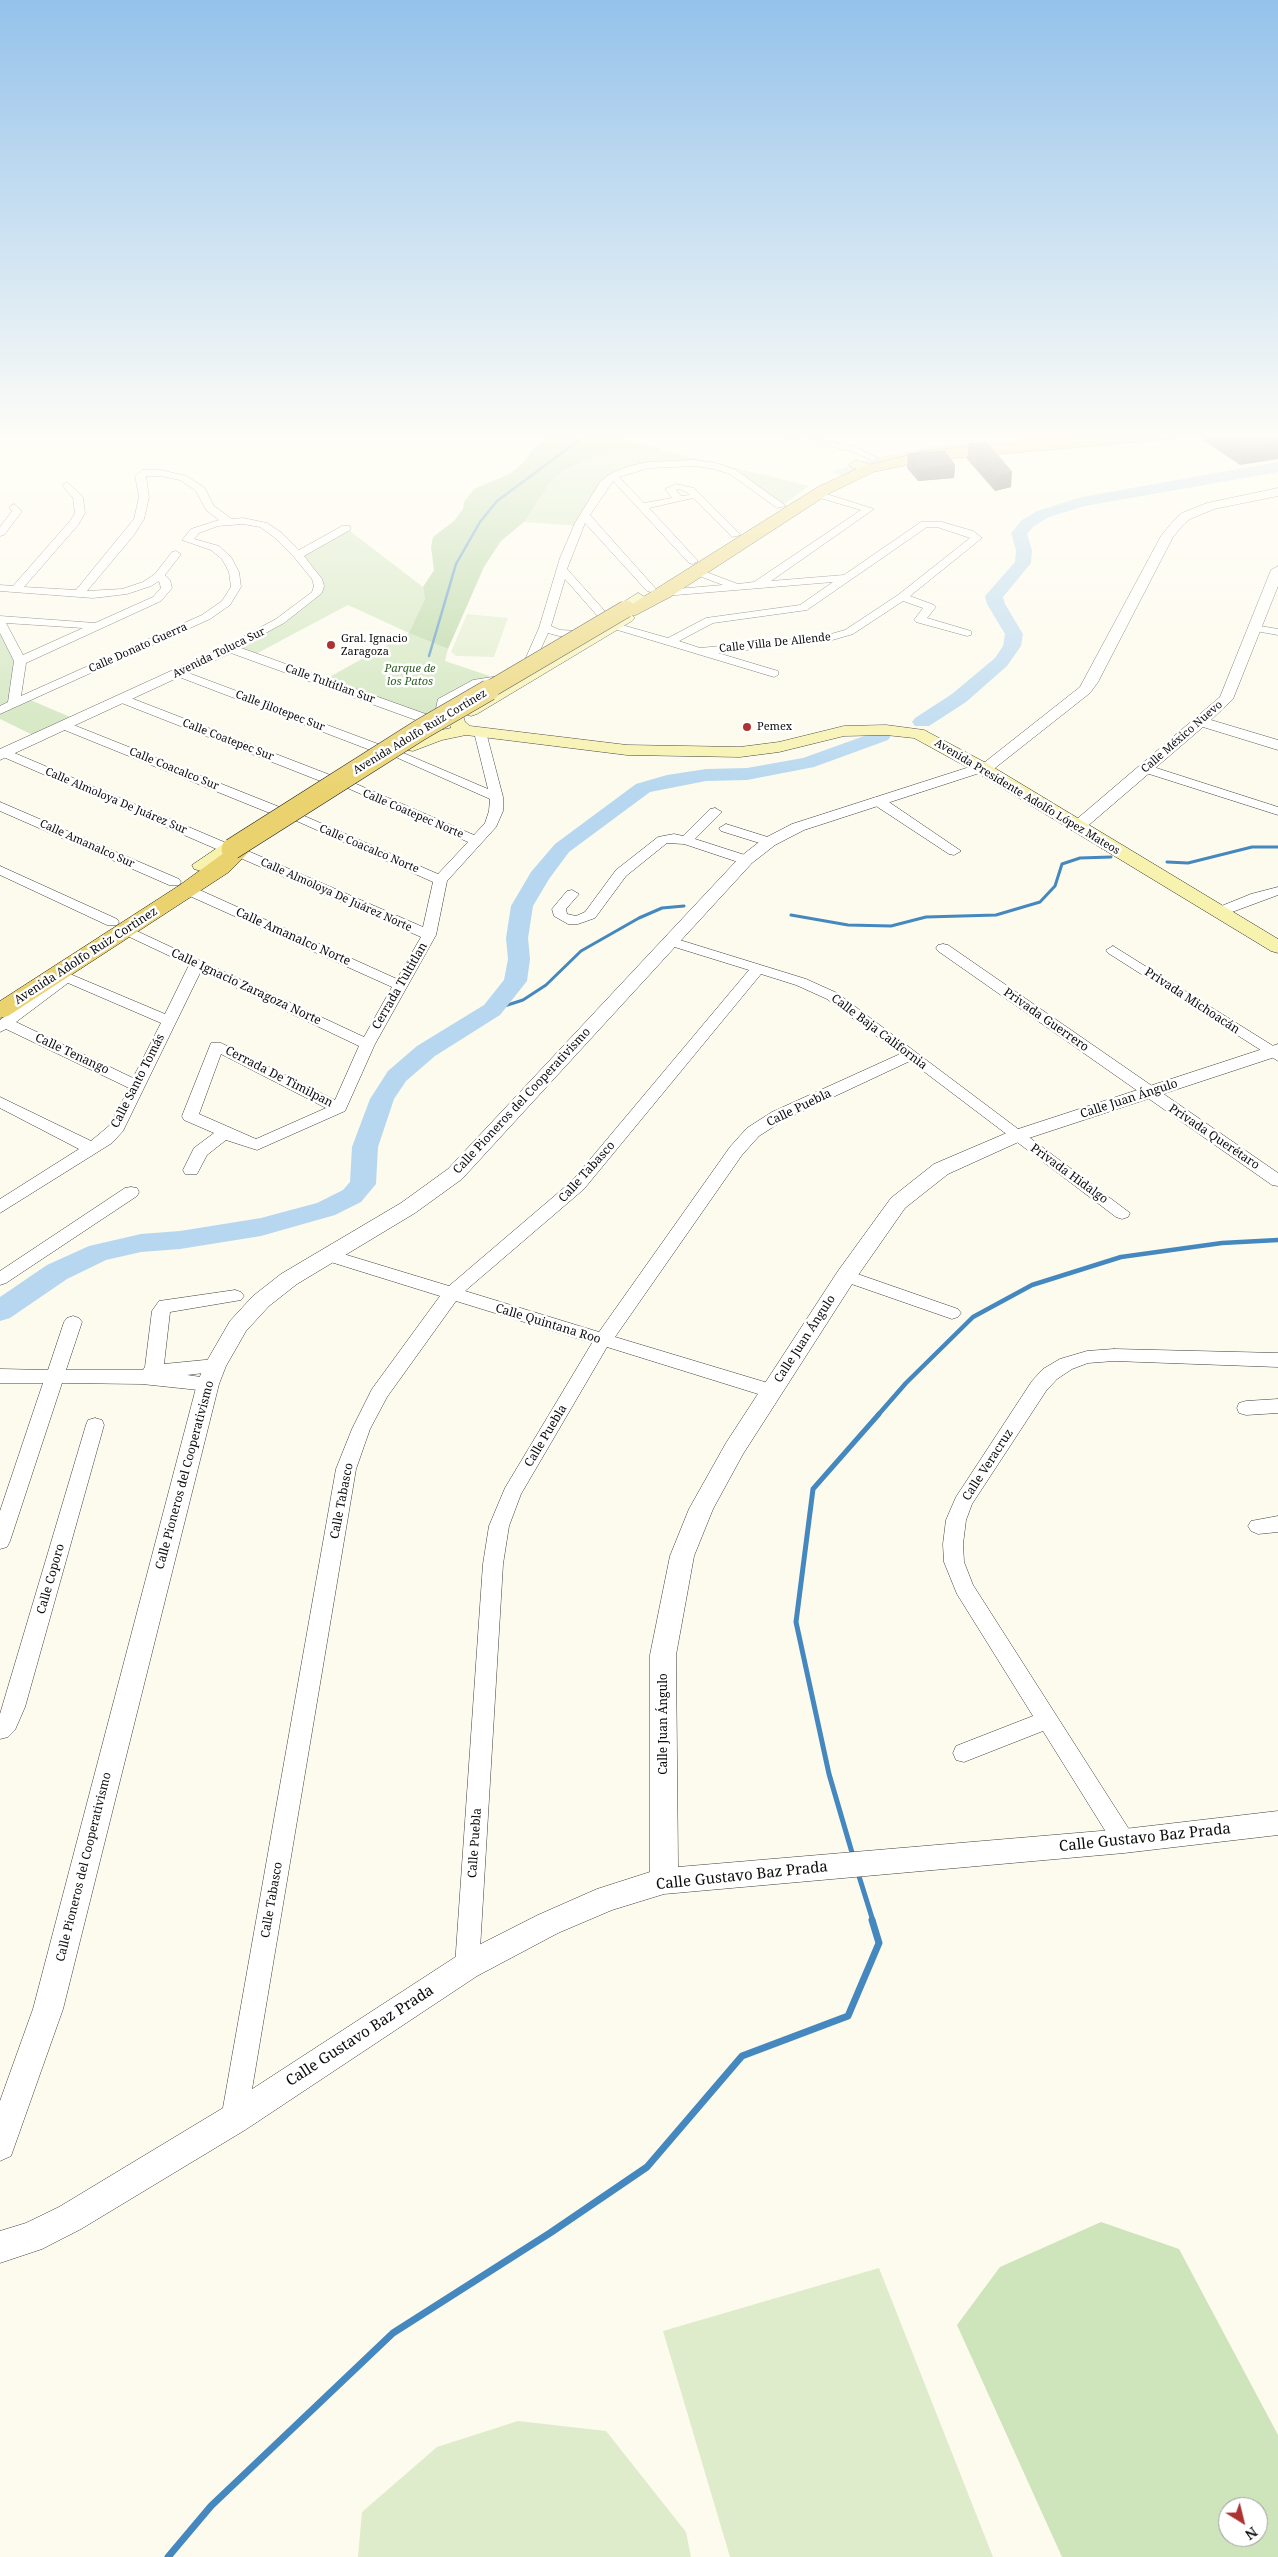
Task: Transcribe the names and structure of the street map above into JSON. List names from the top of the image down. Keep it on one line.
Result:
{"streets":{"main road":["Avenida Adolfo Ruiz Cortinez","Avenida Presidente Adolfo López Mateos"],"street":["Calle Villa De Allende","Calle Donato Guerra","Avenida Toluca Sur","Calle Tultitlan Sur","Calle Jilotepec Sur","Calle México Nuevo","Calle Coatepec Sur","Calle Coacalco Sur","Calle Almoloya De Juárez Sur","Calle Coatepec Norte","Calle Amanalco Sur","Calle Coacalco Norte","Calle Almoloya De Juárez Norte","Calle Amanalco Norte","Cerrada Tultitlan","Calle Ignacio Zaragoza Norte","Privada Michoacán","Privada Guerrero","Calle Baja California","Calle Tenango","Cerrada De Timilpan","Calle Santo Tomás","Calle Juan Ángulo","Calle Pioneros del Cooperativismo","Calle Puebla","Privada Querétaro","Calle Tabasco","Privada Hidalgo","Calle Quintana Roo","Calle Veracruz","Calle Coporo","Calle Gustavo Baz Prada"]},"crossings":[["Avenida Toluca Sur","Calle Tultitlan Sur"],["Avenida Toluca Sur","Calle Jilotepec Sur"],["Avenida Toluca Sur","Calle Coatepec Sur"],["Avenida Toluca Sur","Calle Coacalco Sur"],["Avenida Toluca Sur","Calle Almoloya De Juárez Sur"],["Calle Tultitlan Sur","Avenida Adolfo Ruiz Cortinez"],["Calle Tultitlan Sur","Avenida Presidente Adolfo López Mateos"],["Calle Jilotepec Sur","Avenida Adolfo Ruiz Cortinez"],["Avenida Adolfo Ruiz Cortinez","Calle Coatepec Sur"],["Avenida Adolfo Ruiz Cortinez","Calle Coacalco Sur"],["Avenida Adolfo Ruiz Cortinez","Avenida Presidente Adolfo López Mateos"],["Avenida Adolfo Ruiz Cortinez","Calle Almoloya De Juárez Sur"],["Avenida Adolfo Ruiz Cortinez","Calle Coatepec Norte"],["Avenida Adolfo Ruiz Cortinez","Calle Amanalco Sur"],["Avenida Adolfo Ruiz Cortinez","Calle Coacalco Norte"],["Avenida Adolfo Ruiz Cortinez","Calle Almoloya De Juárez Norte"],["Avenida Adolfo Ruiz Cortinez","Calle Amanalco Norte"],["Avenida Adolfo Ruiz Cortinez","Calle Ignacio Zaragoza Norte"],["Avenida Adolfo Ruiz Cortinez","Calle Tenango"],["Calle México Nuevo","Avenida Presidente Adolfo López Mateos"],["Calle Coatepec Sur","Calle Coatepec Norte"],["Calle Coacalco Sur","Calle Coacalco Norte"],["Avenida Presidente Adolfo López Mateos","Calle Pioneros del Cooperativismo"],["Calle Almoloya De Juárez Sur","Calle Almoloya De Juárez Norte"],["Calle Amanalco Sur","Calle Amanalco Norte"],["Calle Coacalco Norte","Cerrada Tultitlan"],["Calle Almoloya De Juárez Norte","Cerrada Tultitlan"],["Calle Amanalco Norte","Cerrada Tultitlan"],["Cerrada Tultitlan","Calle Ignacio Zaragoza Norte"],["Cerrada Tultitlan","Cerrada De Timilpan"],["Calle Ignacio Zaragoza Norte","Calle Santo Tomás"],["Privada Michoacán","Calle Juan Ángulo"],["Privada Guerrero","Calle Juan Ángulo"],["Privada Guerrero","Privada Querétaro"],["Calle Baja California","Calle Juan Ángulo"],["Calle Baja California","Calle Pioneros del Cooperativismo"],["Calle Baja California","Calle Puebla"],["Calle Baja California","Calle Tabasco"],["Calle Baja California","Privada Hidalgo"],["Calle Tenango","Calle Santo Tomás"],["Calle Juan Ángulo","Privada Querétaro"],["Calle Juan Ángulo","Privada Hidalgo"],["Calle Juan Ángulo","Calle Quintana Roo"],["Calle Juan Ángulo","Calle Gustavo Baz Prada"],["Calle Pioneros del Cooperativismo","Calle Quintana Roo"],["Calle Puebla","Calle Quintana Roo"],["Calle Puebla","Calle Gustavo Baz Prada"],["Calle Tabasco","Calle Quintana Roo"],["Calle Tabasco","Calle Gustavo Baz Prada"],["Calle Veracruz","Calle Gustavo Baz Prada"]],"parks":["Parque de los Patos"],"places":["Gral. Ignacio Zaragoza","Pemex"],"north":"bottom right"}
